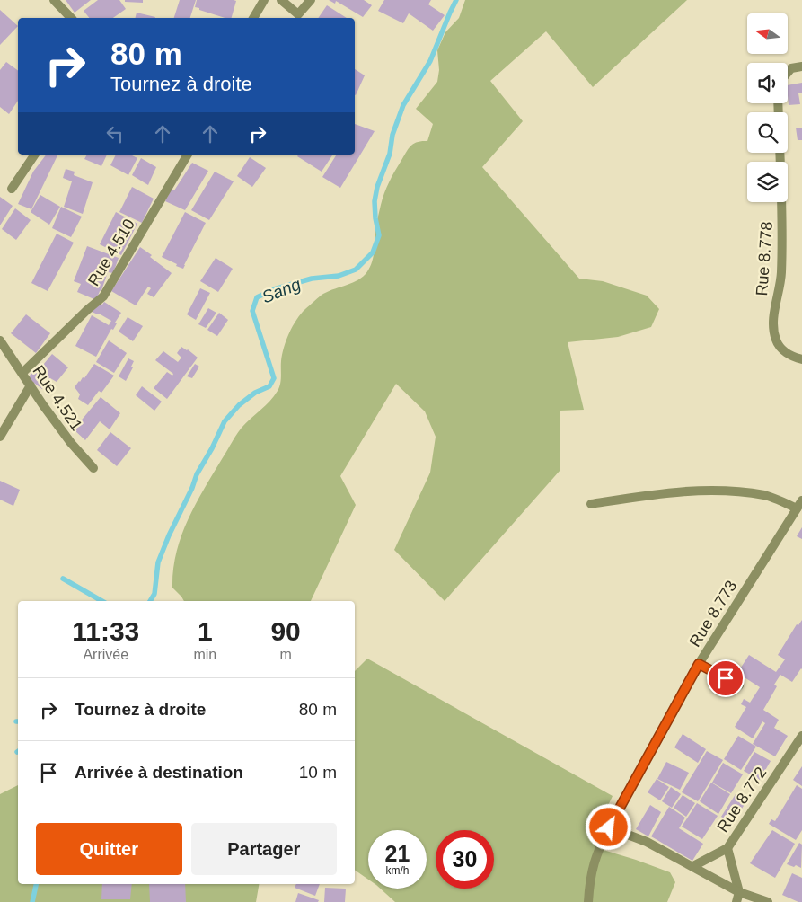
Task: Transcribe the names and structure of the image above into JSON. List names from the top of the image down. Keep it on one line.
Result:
{"streets":{"street":["Rue 4.510","Rue 8.778","Rue 4.521","Rue 8.773","Rue 8.772"]},"crossings":[["Rue 4.510","Rue 4.521"]],"water":["Sang"],"north":"left","page":{"turn":["80 m","Tournez à droite"],"eta":["11:33","Arrivée","1","min","90","m"],"list":[{"name":"Tournez à droite","value":"80 m"},{"name":"Arrivée à destination","value":"10 m"}],"buttons":["Quitter","Partager"],"speed":"21 km/h","limit":"30"}}
